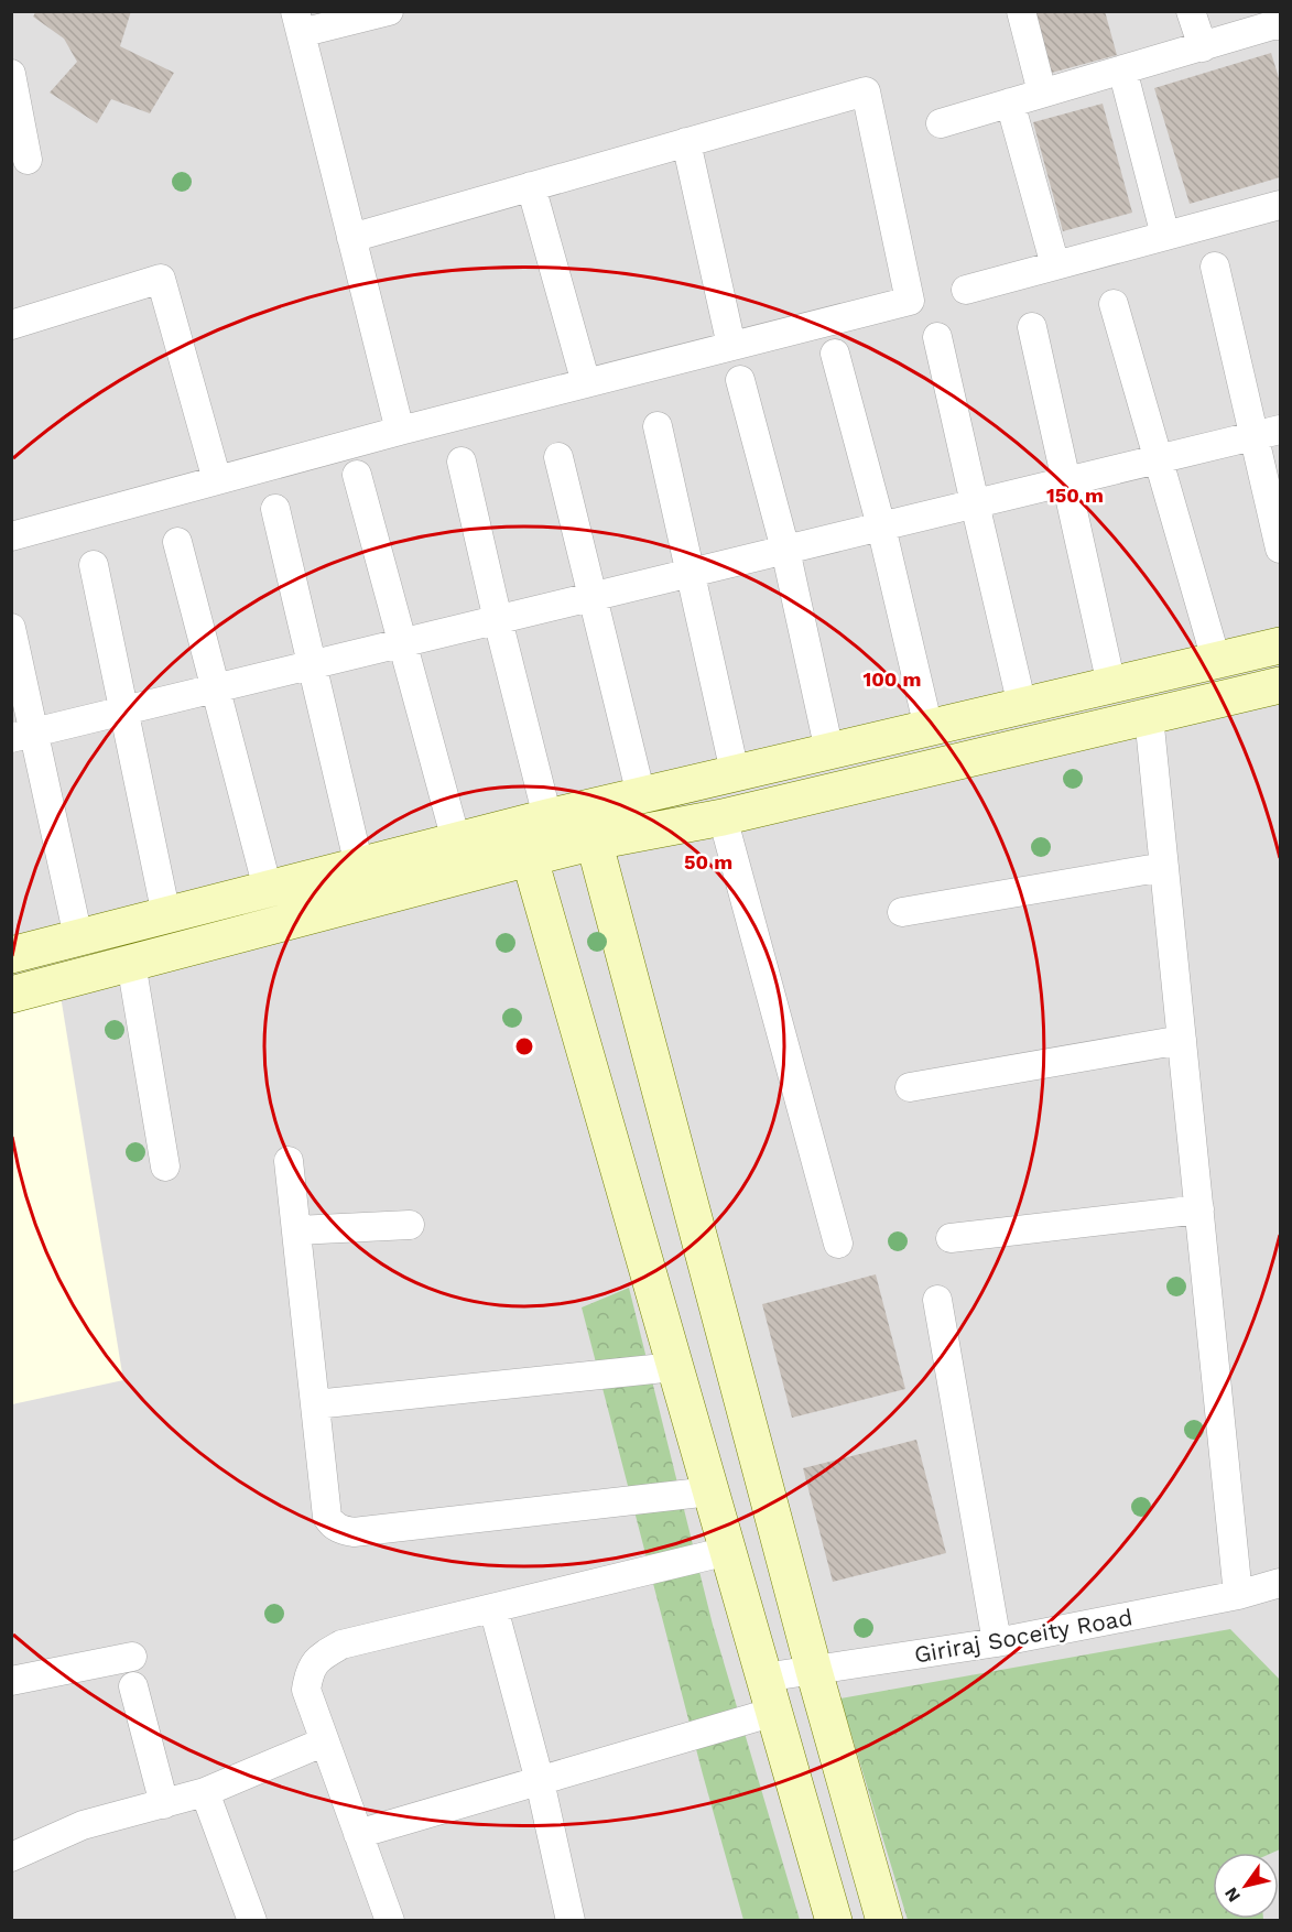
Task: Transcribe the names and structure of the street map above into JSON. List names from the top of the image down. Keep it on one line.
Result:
{"streets":{"street":["Giriraj Soceity Road"]},"north":"bottom left","rings":["150 m","100 m","50 m"]}
